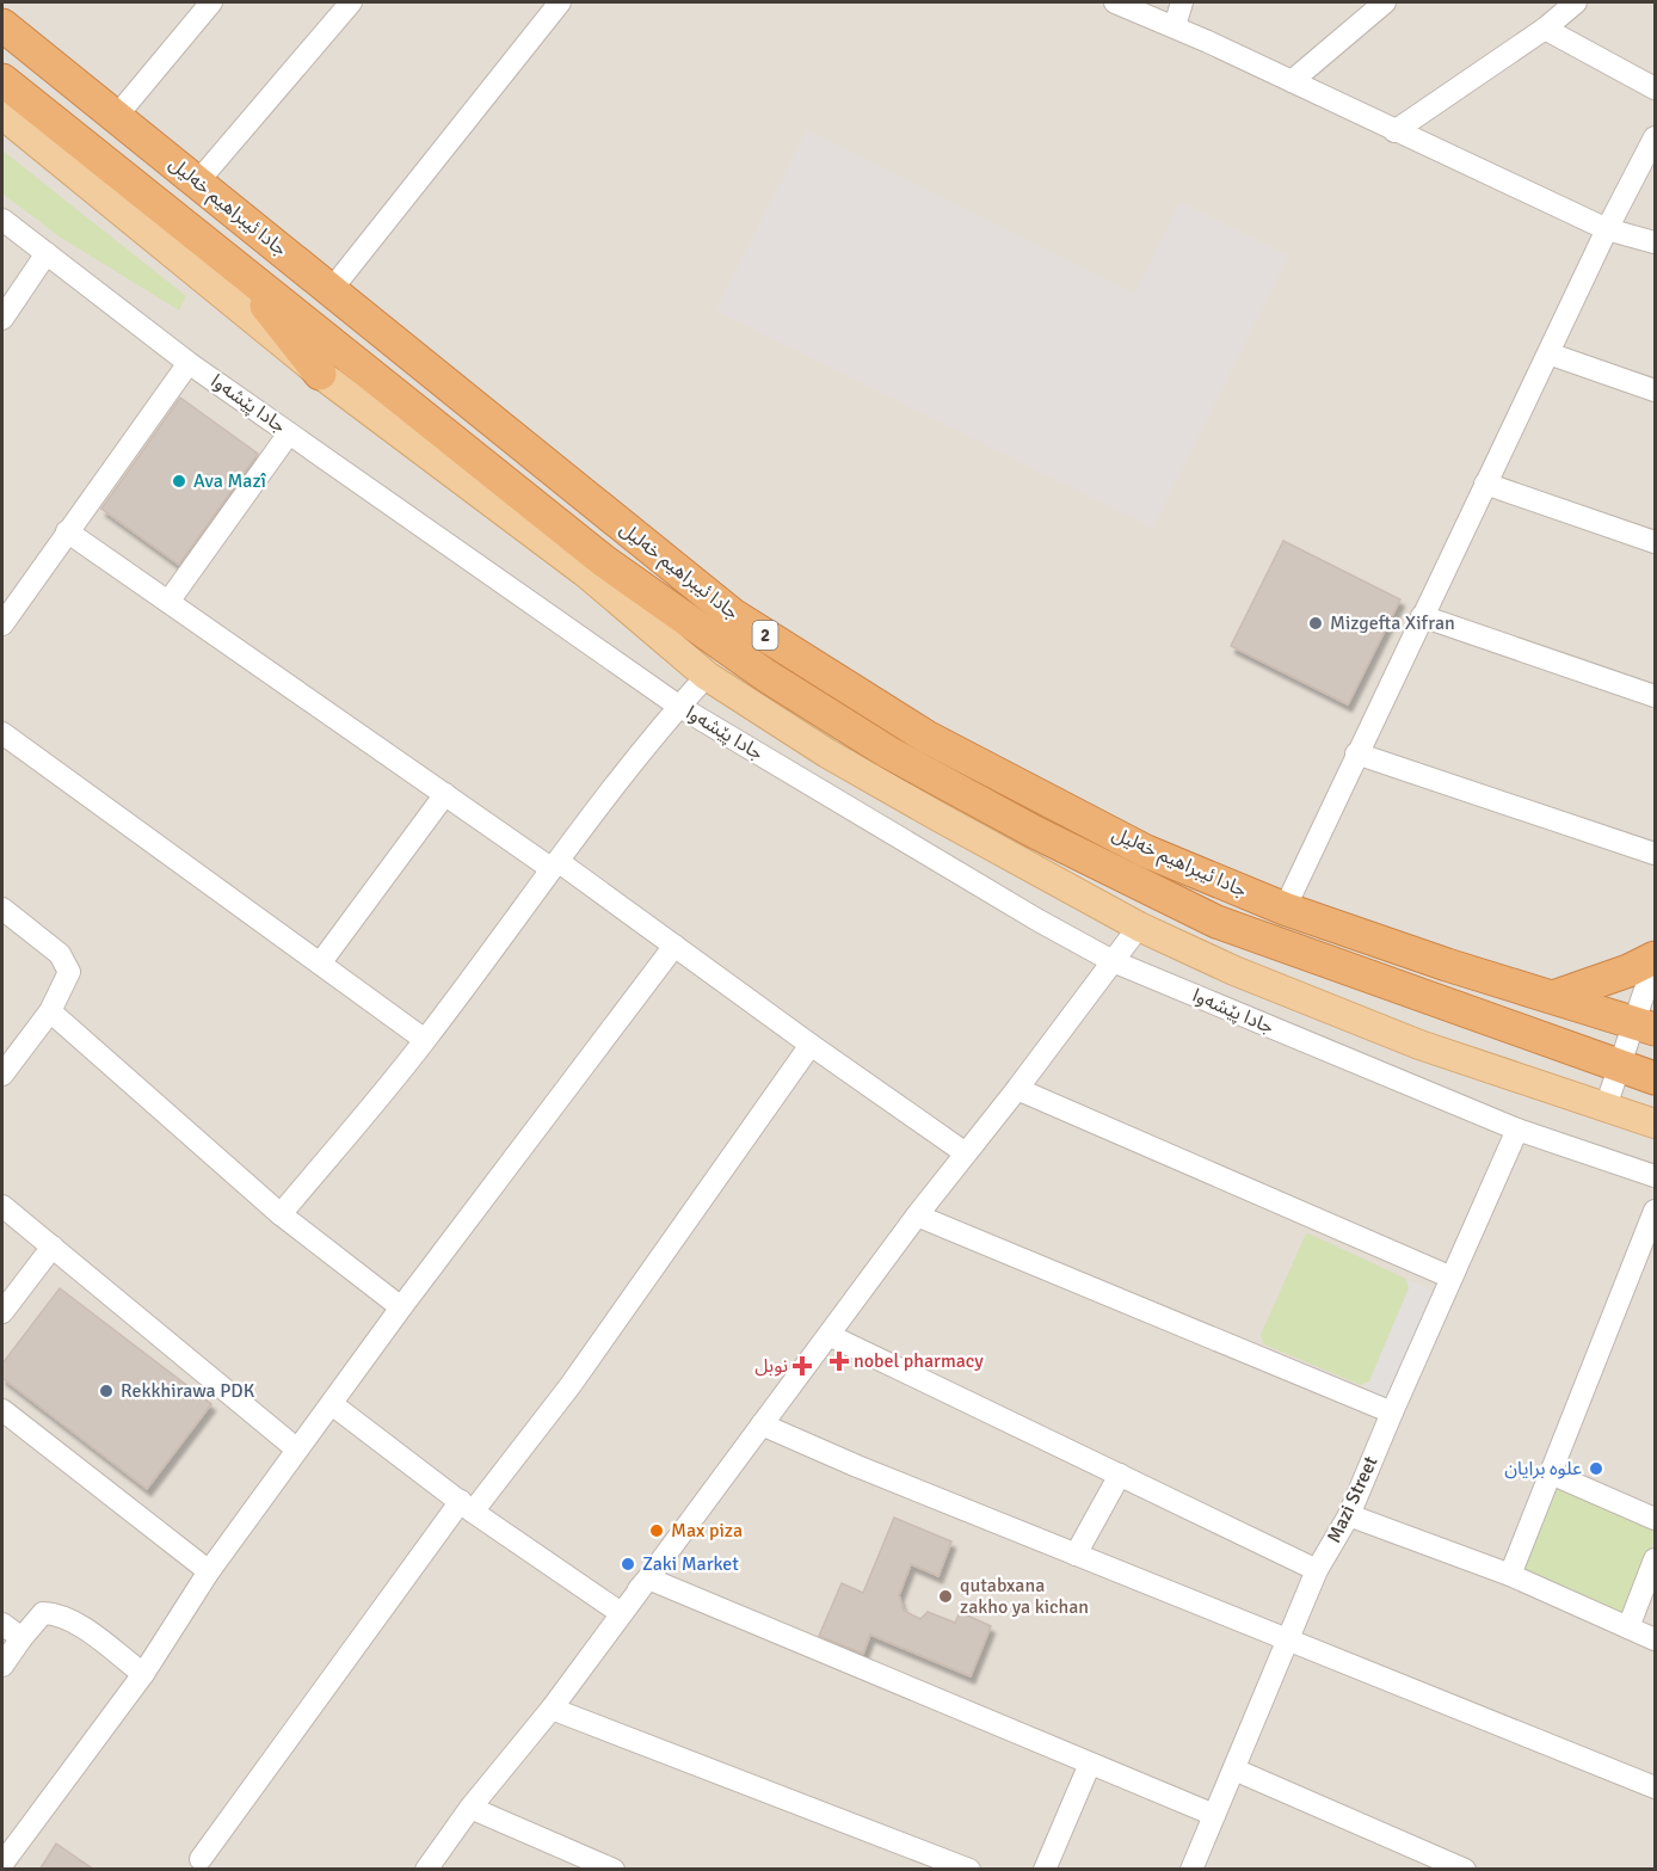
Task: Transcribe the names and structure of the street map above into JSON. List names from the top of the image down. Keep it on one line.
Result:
{"streets":{"highway":["جادا ئیبراهیم خەلیل","2"],"street":["جادا پێشەوا","Mazi Street"]},"crossings":[["جادا پێشەوا","Mazi Street"]],"places":{"other":["Ava Mazî","Mizgefta Xifran","Rekkhirawa PDK","علوه برايان","Max piza","Zaki Market","qutabxana zakho ya kichan"],"health":["nobel pharmacy","نوبل"]}}
